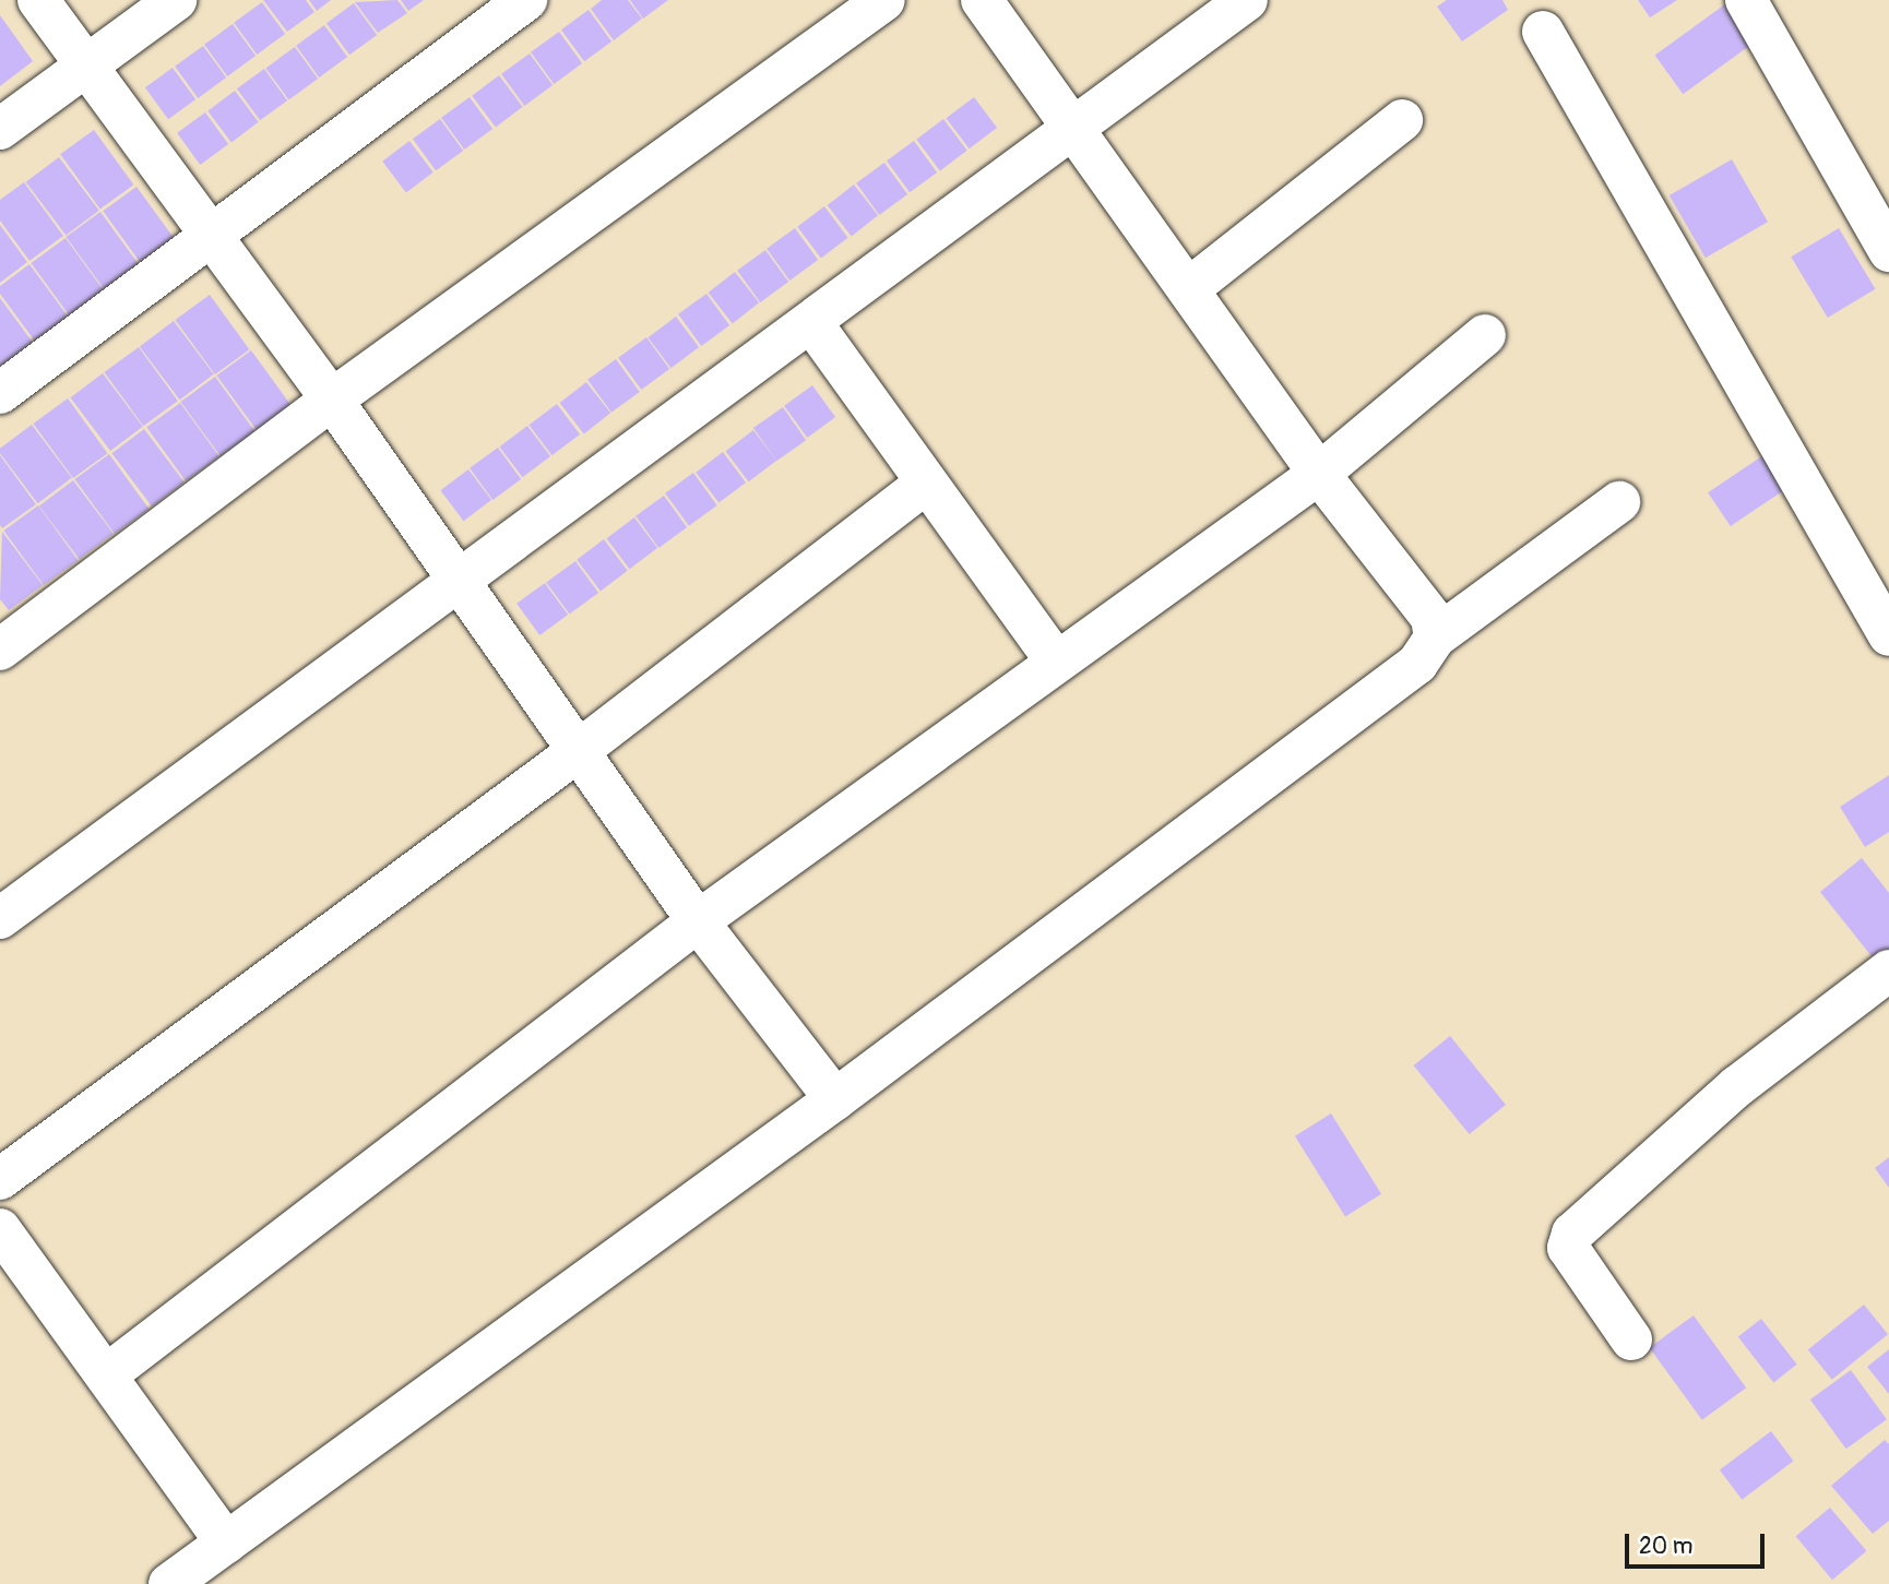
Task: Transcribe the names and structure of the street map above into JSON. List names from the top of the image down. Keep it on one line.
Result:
{"scale_bar":"20 m"}
